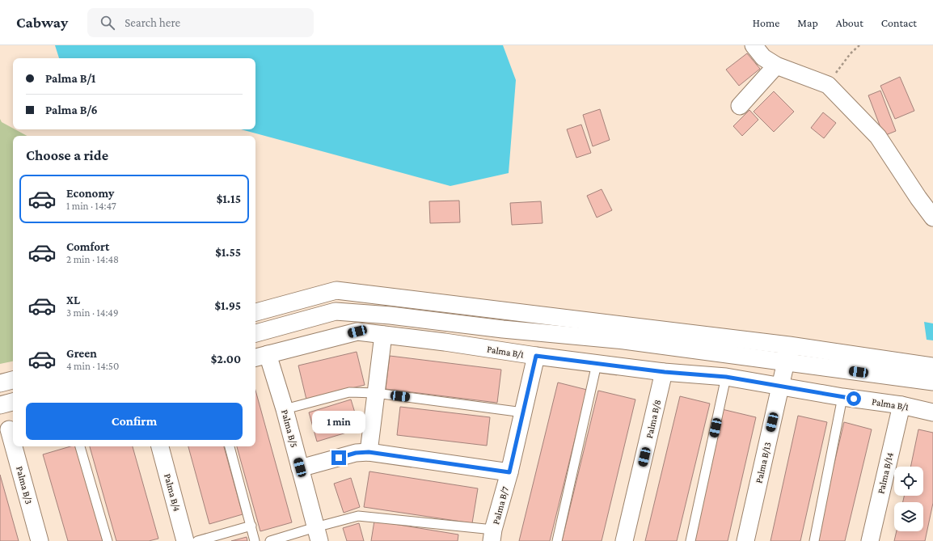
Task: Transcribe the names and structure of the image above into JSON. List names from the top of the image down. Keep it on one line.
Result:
{"streets":{"street":["Palma B/1","Palma B/8","Palma B/5","Palma B/13","Palma B/14","Palma B/3","Palma B/4","Palma B/7"]},"crossings":[["Palma B/1","Palma B/8"],["Palma B/1","Palma B/5"],["Palma B/1","Palma B/13"],["Palma B/1","Palma B/14"],["Palma B/1","Palma B/7"]],"page":{"header":"Cabway","search":"Search here","nav":["Home","Map","About","Contact"],"banner":["Palma B/1","Palma B/6"],"heading":"Choose a ride","list":[{"name":"Economy","note":"1 min · 14:47","value":"$1.15"},{"name":"Comfort","note":"2 min · 14:48","value":"$1.55"},{"name":"XL","note":"3 min · 14:49","value":"$1.95"},{"name":"Green","note":"4 min · 14:50","value":"$2.00"}],"buttons":"Confirm","bubble":"1 min"}}
